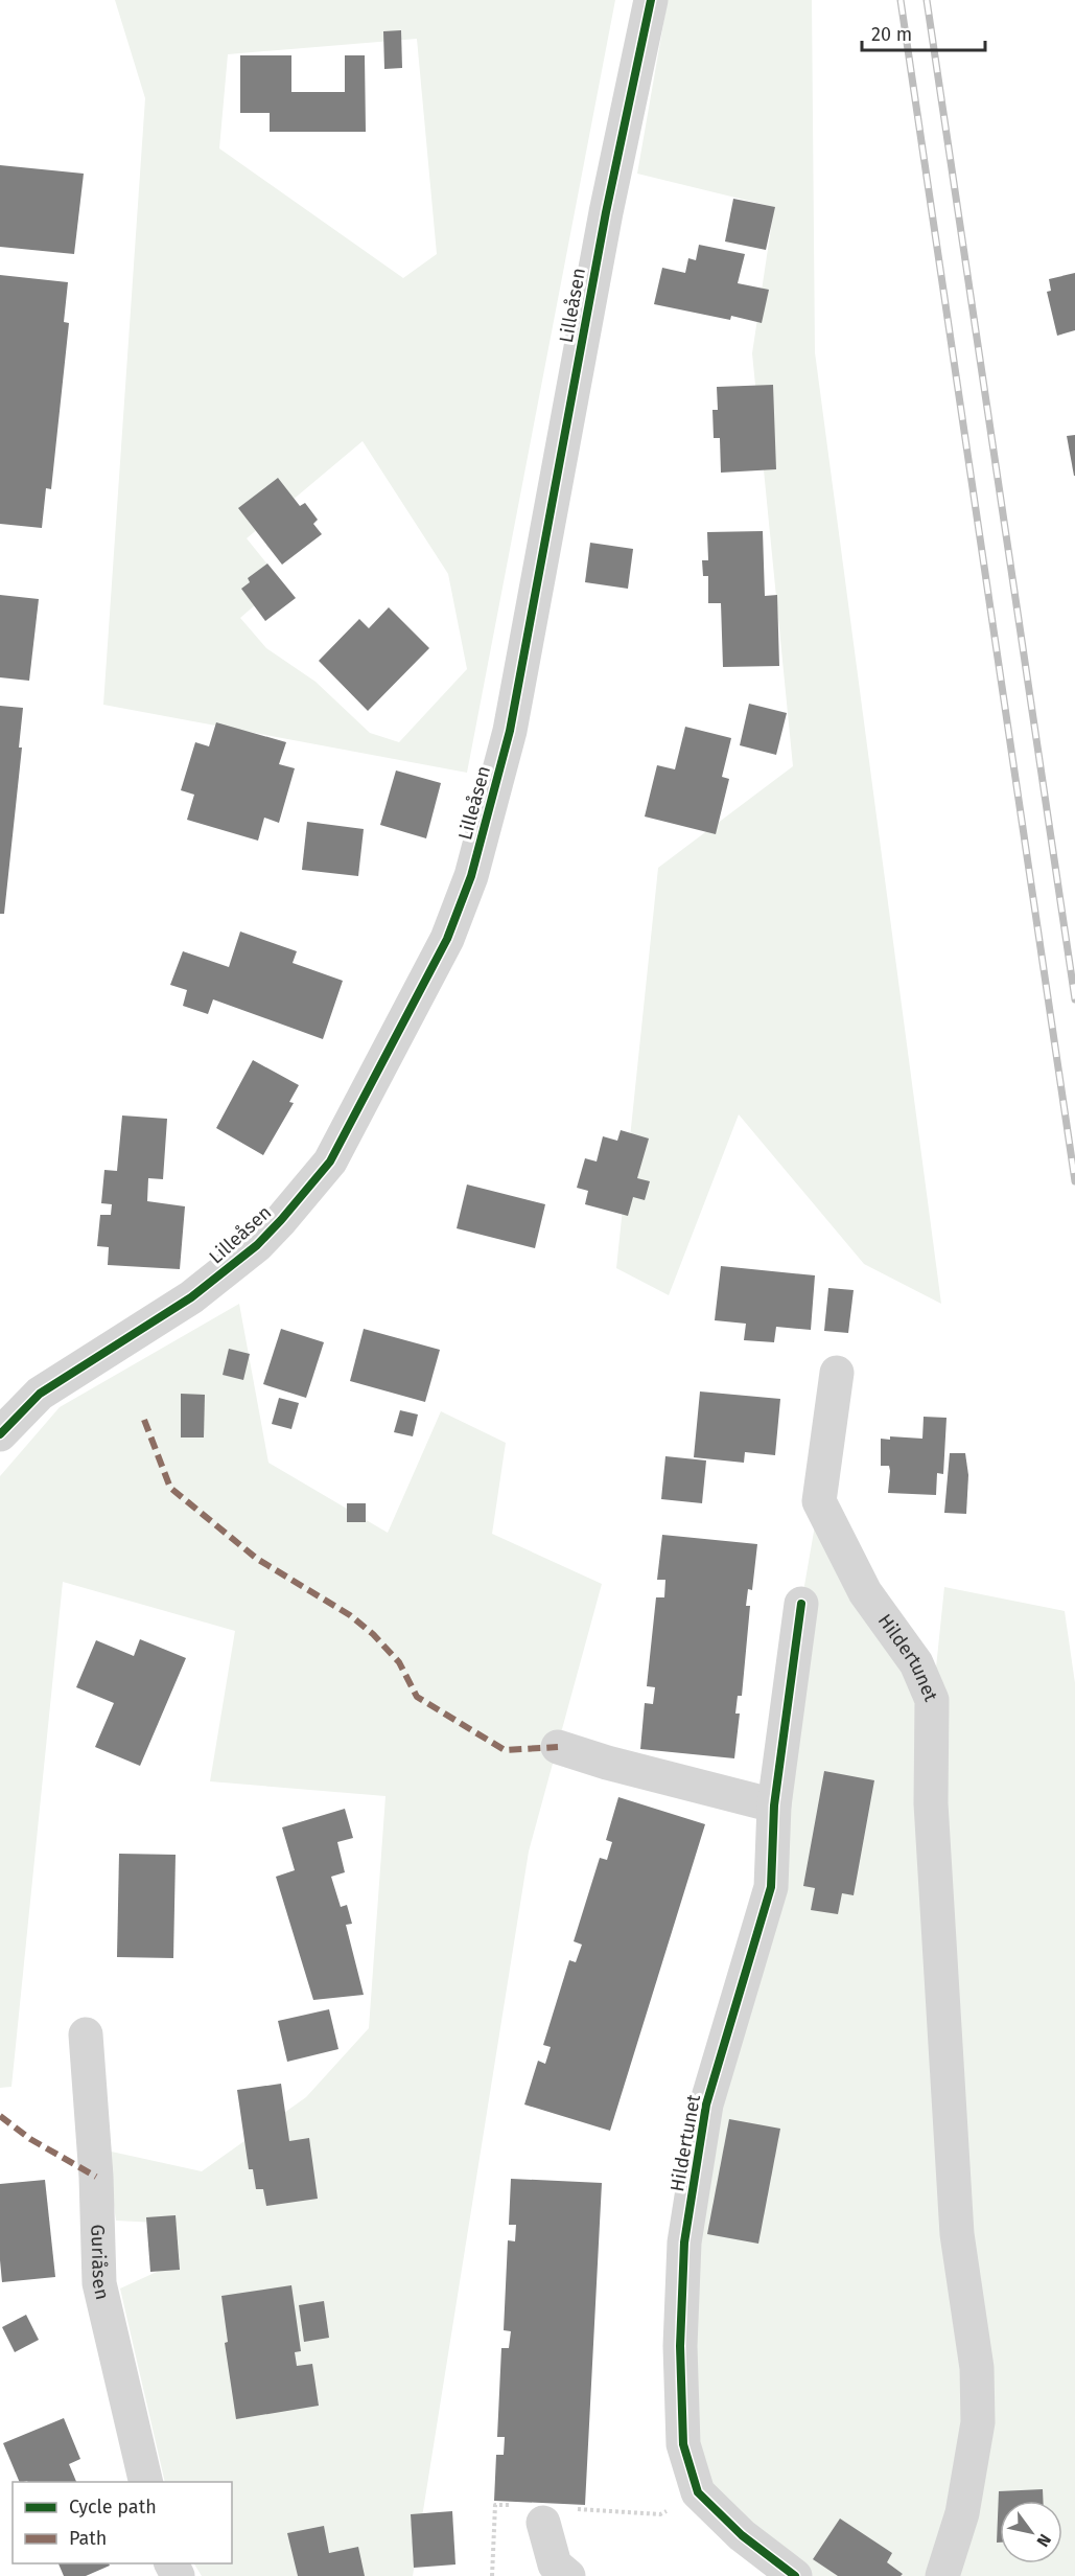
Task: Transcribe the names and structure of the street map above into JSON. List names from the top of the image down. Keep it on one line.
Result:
{"streets":{"street":["Lilleåsen","Hildertunet","Guriåsen"]},"legend":["Cycle path","Path"],"scale_bar":"20 m","north":"bottom right"}
